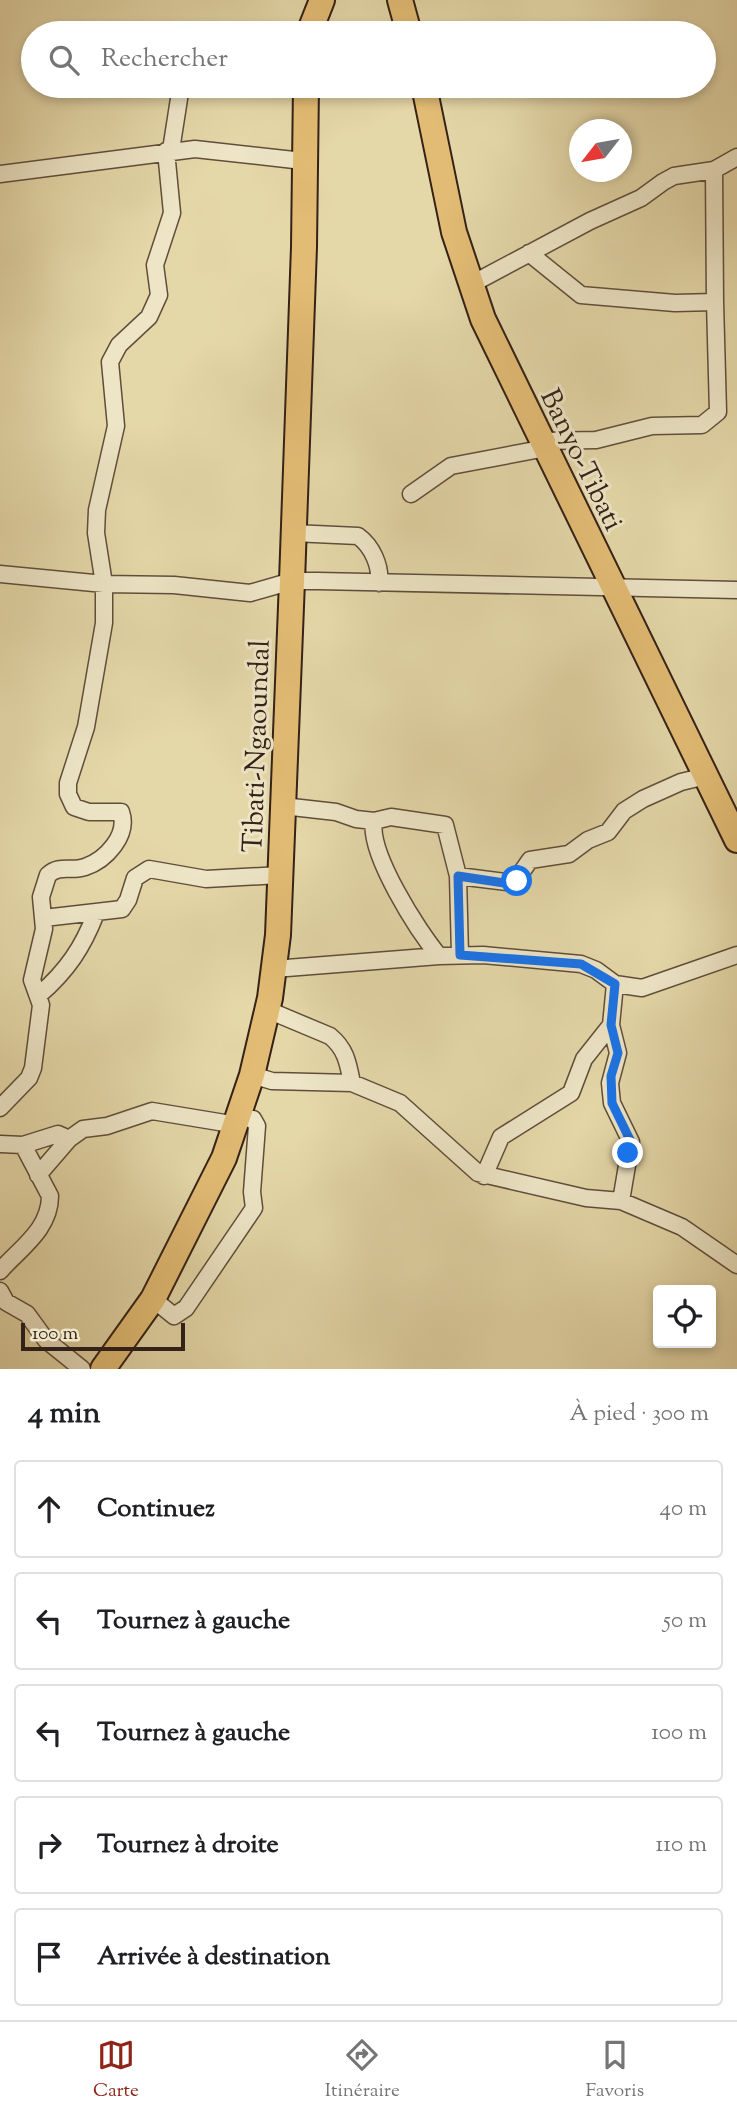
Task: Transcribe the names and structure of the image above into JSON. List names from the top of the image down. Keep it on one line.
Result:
{"streets":{"highway":["Banyo-Tibati","Tibati-Ngaoundal"]},"scale_bar":"100 m","north":"bottom left","page":{"search":"Rechercher","scale":"100 m","heading":["4 min","À pied · 300 m"],"list":[["Continuez","40 m"],["Tournez à gauche","50 m"],["Tournez à gauche","100 m"],["Tournez à droite","110 m"],"Arrivée à destination"],"nav":["Carte","Itinéraire","Favoris"]}}
